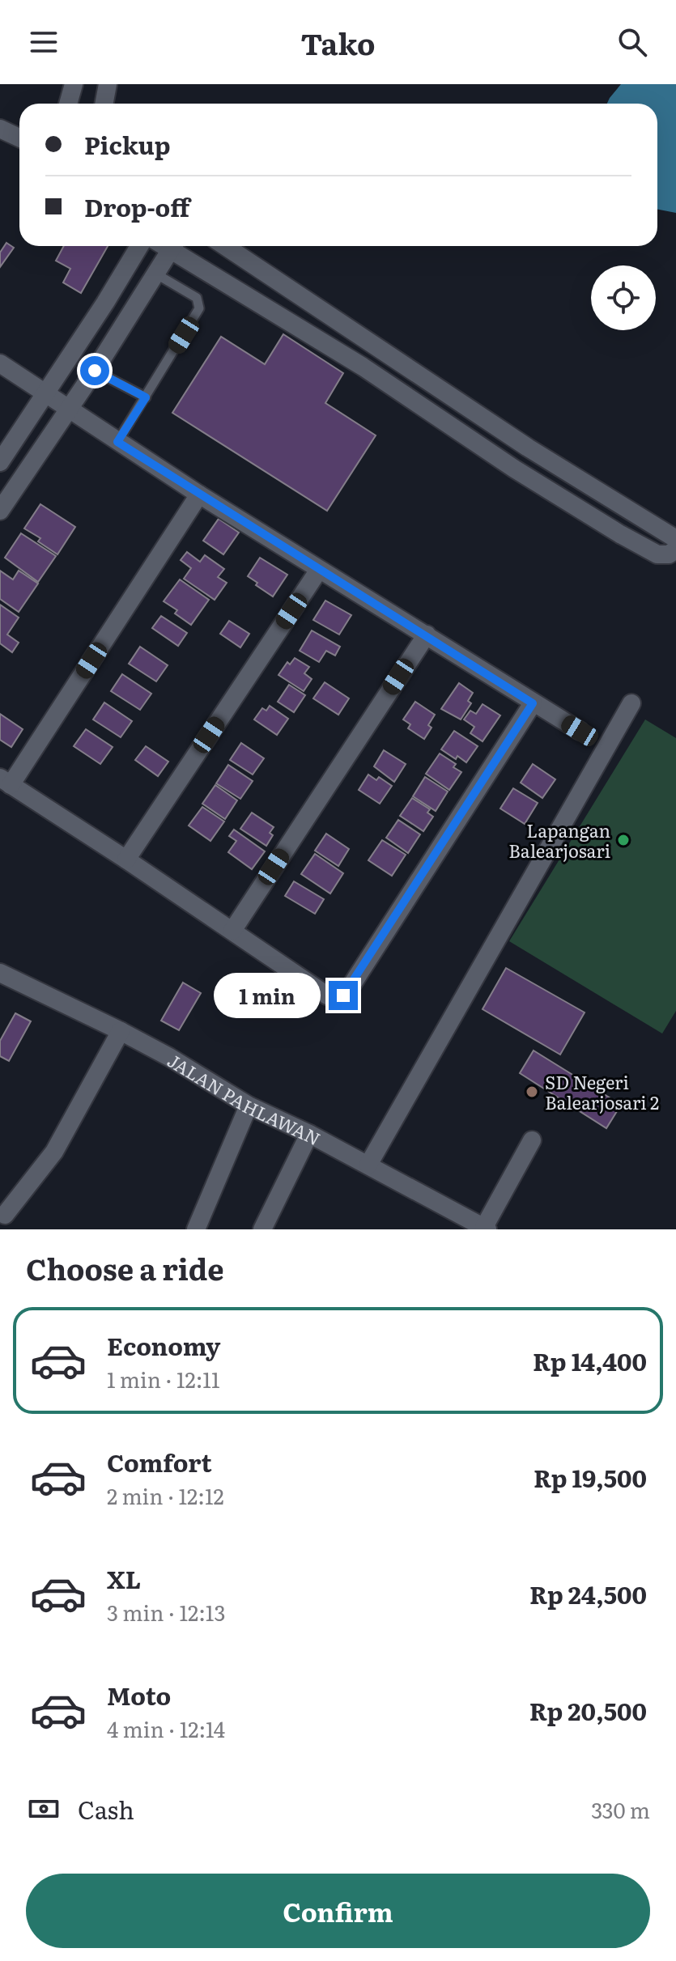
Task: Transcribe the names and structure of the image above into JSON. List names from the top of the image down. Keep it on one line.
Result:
{"streets":{"street":["JALAN PAHLAWAN"]},"places":["Lapangan Balearjosari","SD Negeri Balearjosari 2"],"page":{"header":"Tako","banner":["Pickup","Drop-off"],"bubble":"1 min","heading":"Choose a ride","list":[{"name":"Economy","note":"1 min · 12:11","value":"Rp 14,400"},{"name":"Comfort","note":"2 min · 12:12","value":"Rp 19,500"},{"name":"XL","note":"3 min · 12:13","value":"Rp 24,500"},{"name":"Moto","note":"4 min · 12:14","value":"Rp 20,500"}],"pay":["Cash","330 m"],"buttons":"Confirm"}}
